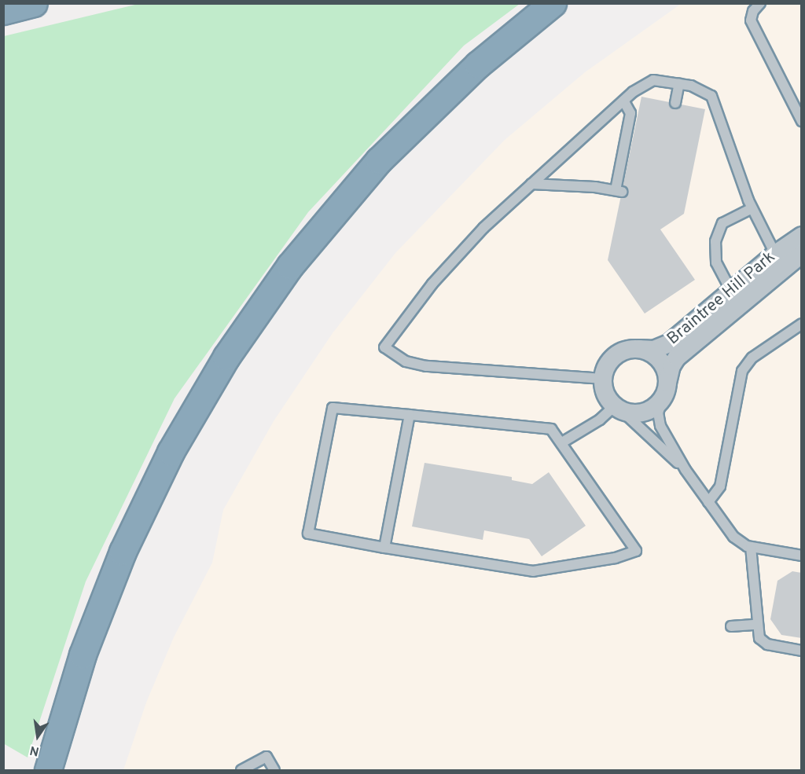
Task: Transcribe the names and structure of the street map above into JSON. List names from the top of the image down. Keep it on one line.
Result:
{"streets":{"street":["Braintree Hill Park"]},"north":"bottom"}
